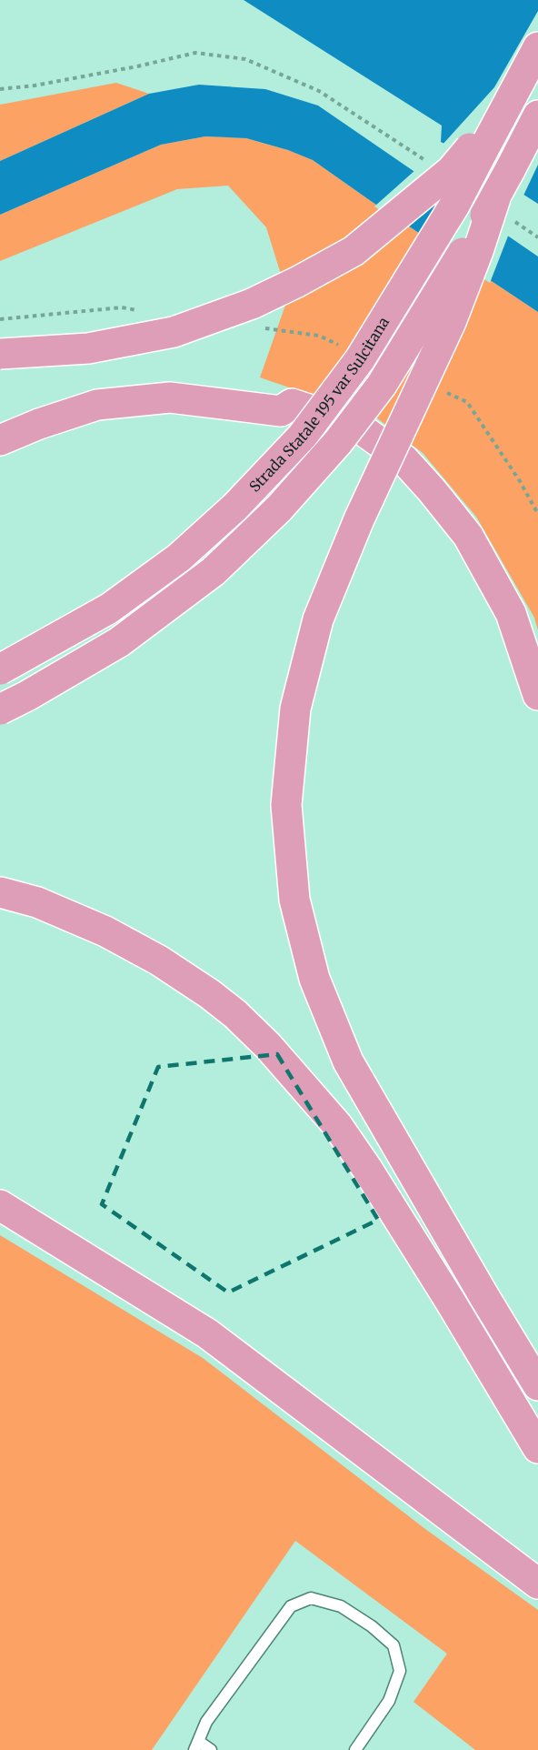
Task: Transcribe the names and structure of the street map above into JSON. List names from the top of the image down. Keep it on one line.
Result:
{"streets":{"highway":["Strada Statale 195 var Sulcitana"]}}
